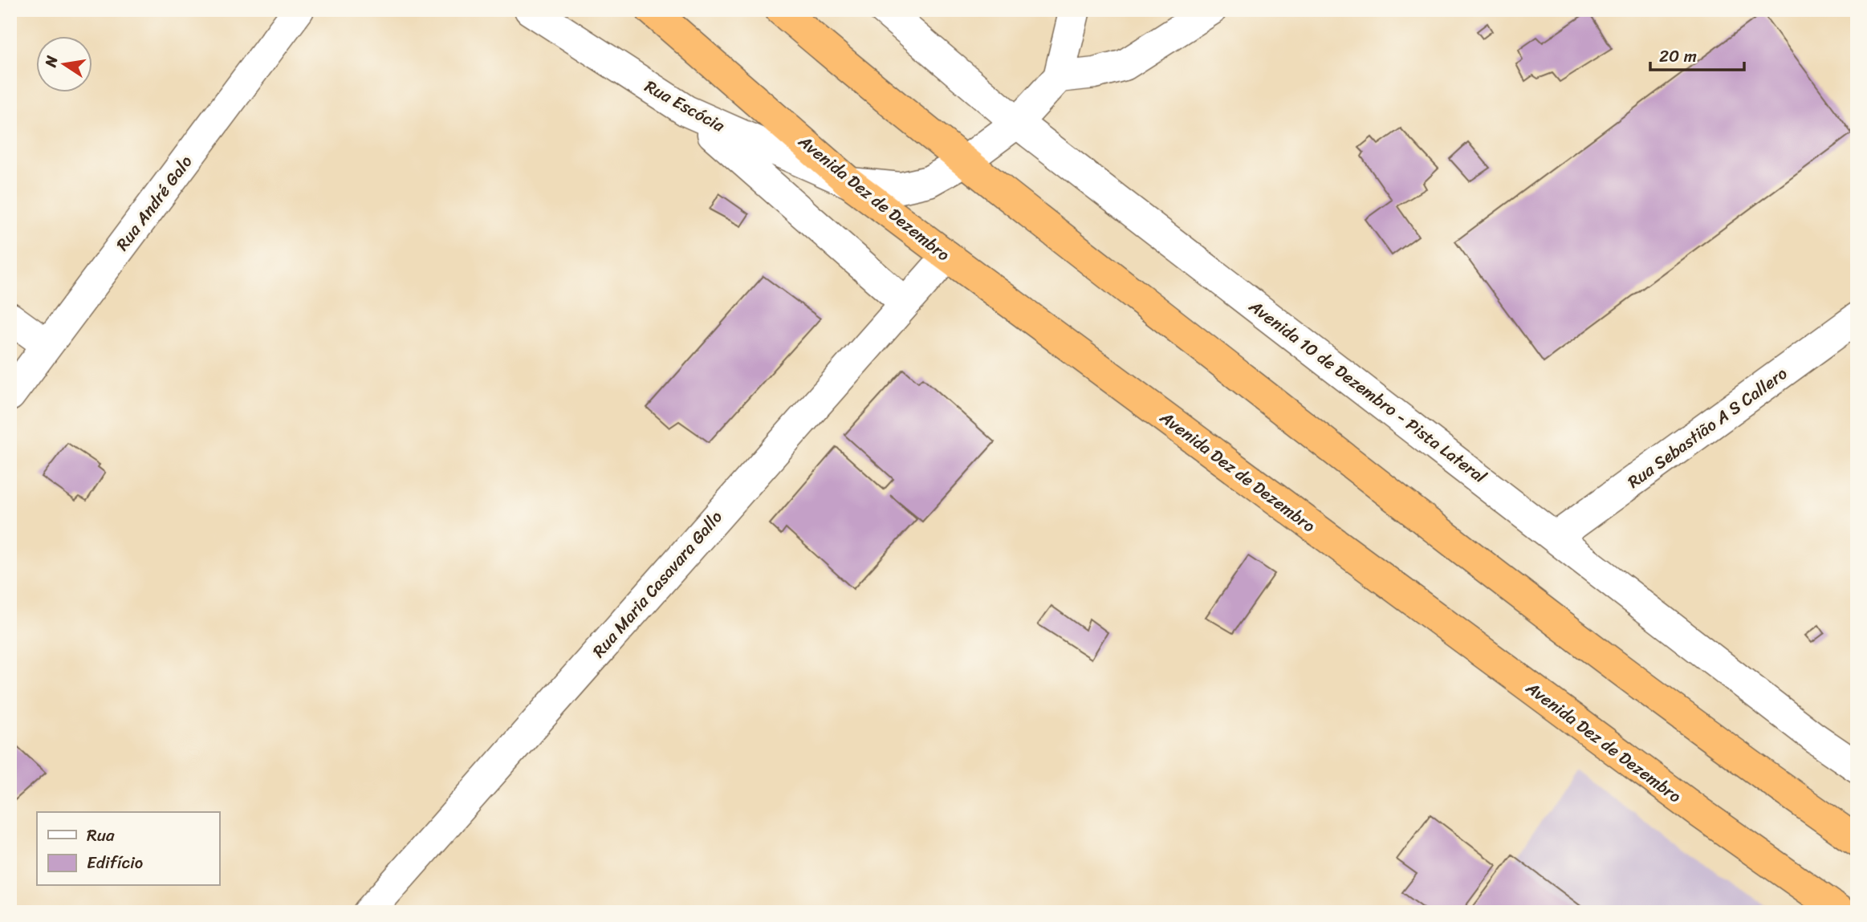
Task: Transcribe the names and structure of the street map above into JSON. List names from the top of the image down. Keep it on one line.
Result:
{"streets":{"highway":["Avenida Dez de Dezembro"],"street":["Rua Escócia","Rua André Galo","Avenida 10 de Dezembro - Pista Lateral","Rua Sebastião A S Callero","Rua Maria Casavara Gallo"]},"crossings":[["Rua Escócia","Avenida Dez de Dezembro"],["Rua Escócia","Avenida 10 de Dezembro - Pista Lateral"],["Avenida Dez de Dezembro","Rua Maria Casavara Gallo"],["Avenida 10 de Dezembro - Pista Lateral","Rua Sebastião A S Callero"]],"legend":["Rua","Edifício"],"scale_bar":"20 m","north":"left"}
